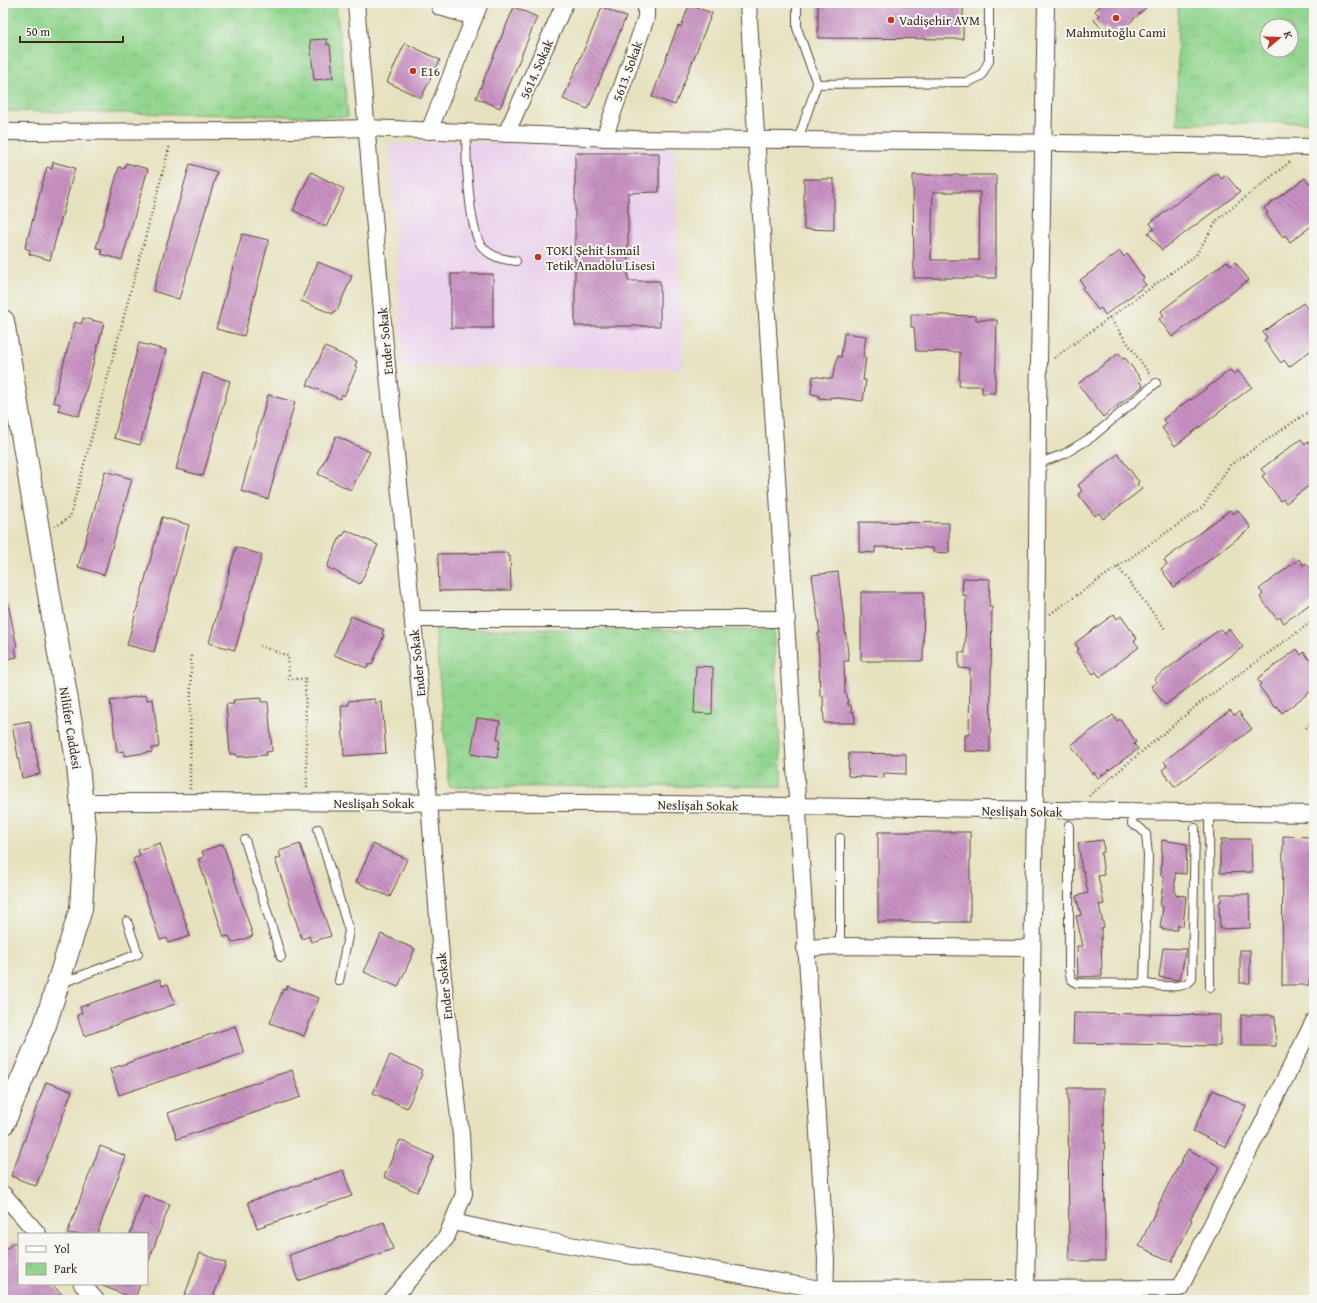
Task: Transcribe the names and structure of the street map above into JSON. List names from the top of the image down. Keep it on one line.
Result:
{"streets":{"street":["5614. Sokak","5613. Sokak","Ender Sokak","Nilüfer Caddesi","Neslişah Sokak"]},"crossings":[["Ender Sokak","Neslişah Sokak"],["Nilüfer Caddesi","Neslişah Sokak"]],"places":["Mahmutoğlu Cami","Vadişehir AVM","E16","TOKİ Şehit İsmail Tetik Anadolu Lisesi"],"legend":["Yol","Park"],"scale_bar":"50 m","north":"right"}
